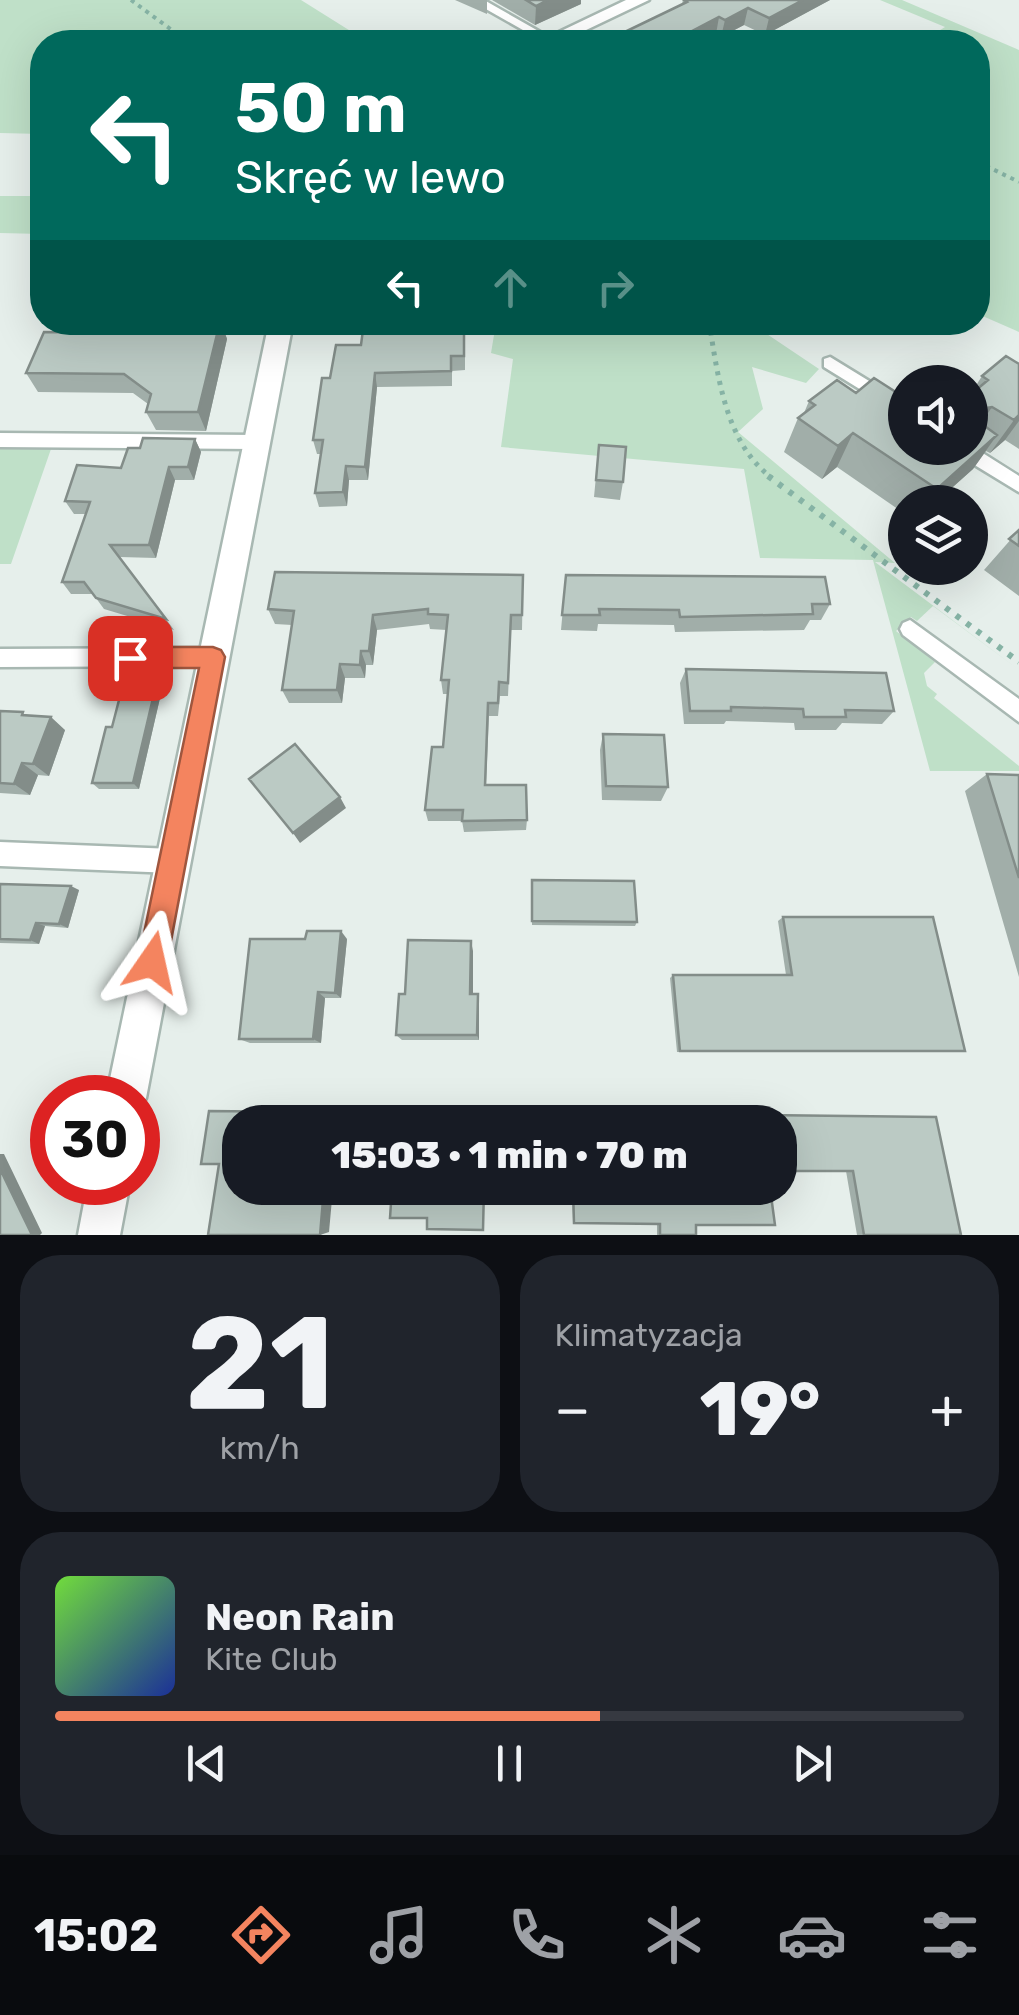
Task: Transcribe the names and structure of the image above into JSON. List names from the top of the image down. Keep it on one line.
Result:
{"page":{"turn":["50 m","Skręć w lewo"],"limit":"30","trip":"15:03 · 1 min · 70 m","tile":[["21","km/h"],"Klimatyzacja"],"heat":["−","19°","+"],"song":["Neon Rain","Kite Club"],"tabs":"15:02"}}
